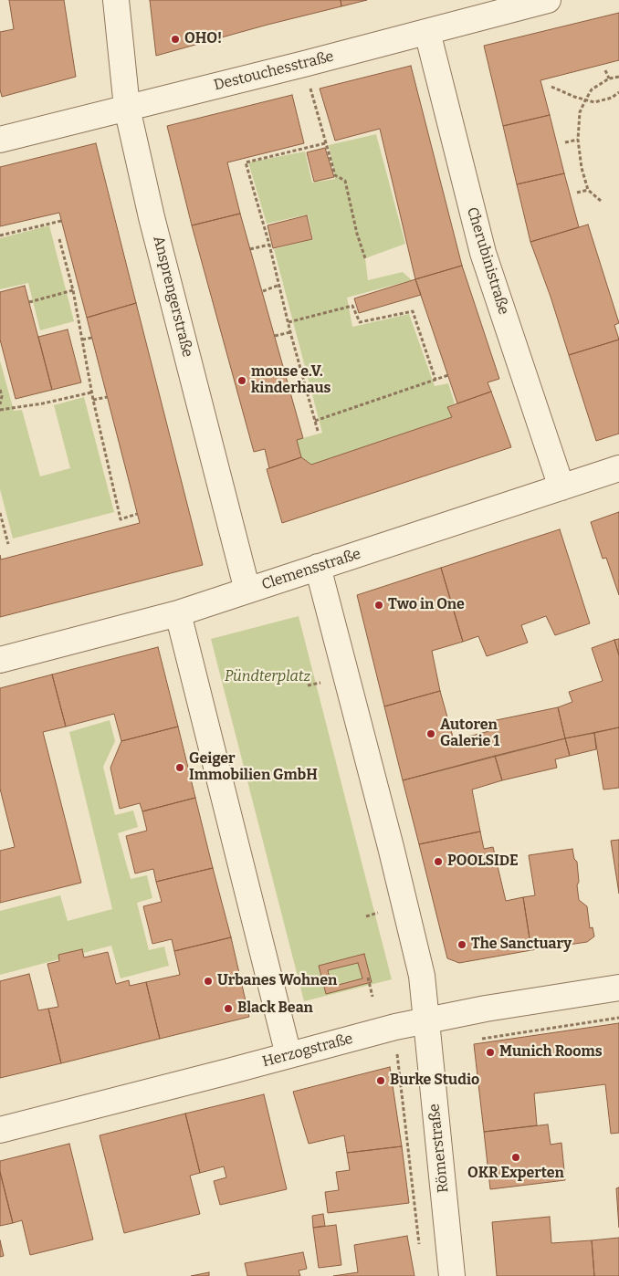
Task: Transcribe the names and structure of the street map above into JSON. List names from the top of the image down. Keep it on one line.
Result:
{"streets":{"street":["Destouchesstraße","Cherubinistraße","Ansprengerstraße","Clemensstraße","Herzogstraße","Römerstraße"]},"crossings":[["Destouchesstraße","Cherubinistraße"],["Destouchesstraße","Ansprengerstraße"],["Cherubinistraße","Clemensstraße"],["Ansprengerstraße","Clemensstraße"],["Herzogstraße","Römerstraße"]],"parks":["Pündterplatz"],"places":["OHO!","mouse e.V. kinderhaus","Two in One","Autoren Galerie 1","Geiger Immobilien GmbH","POOLSIDE","The Sanctuary","Urbanes Wohnen","Black Bean","Munich Rooms","Burke Studio","OKR Experten"]}
